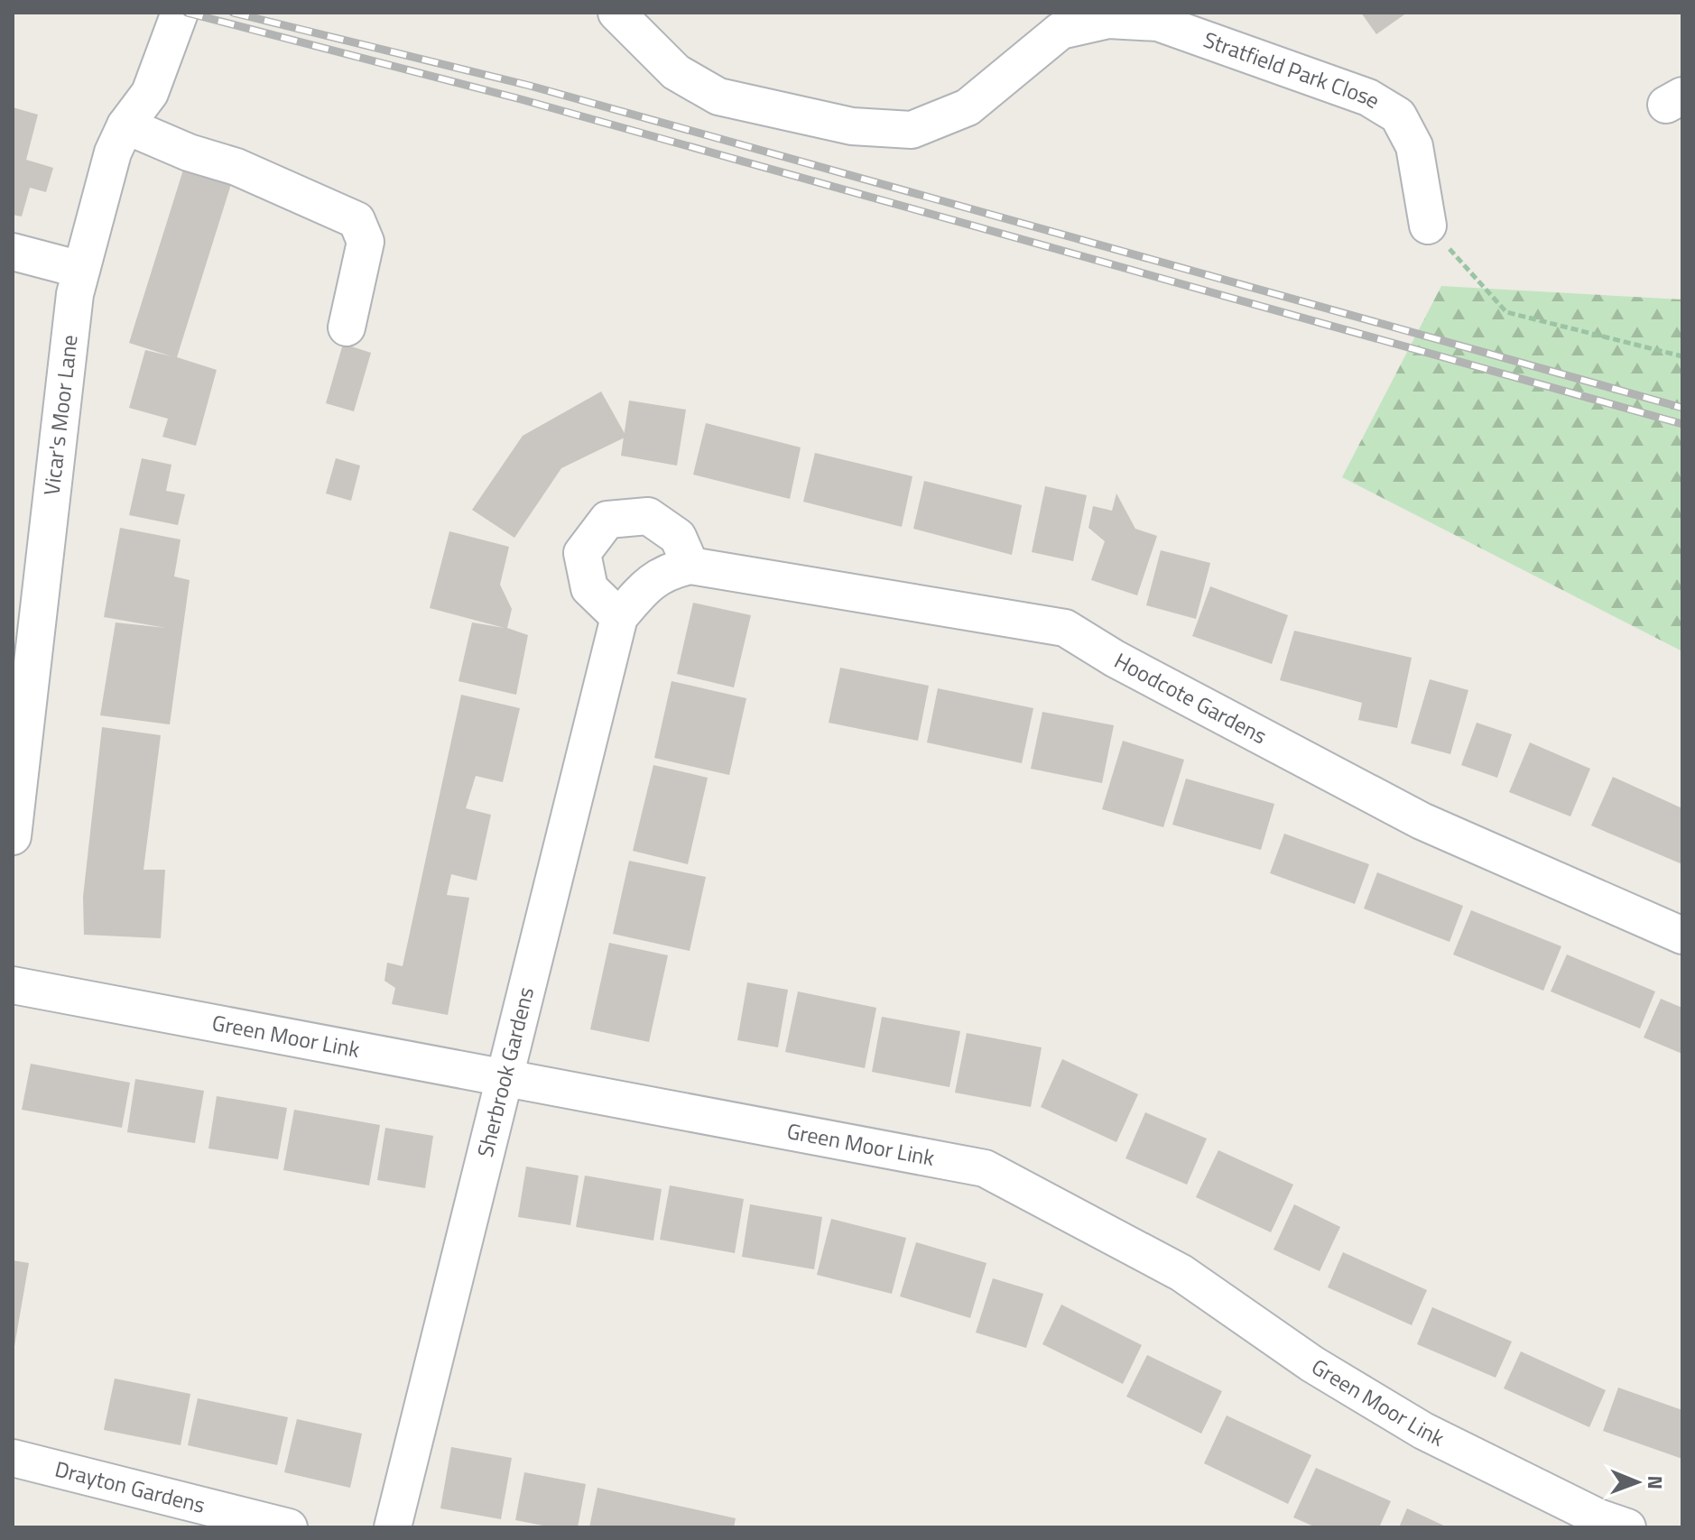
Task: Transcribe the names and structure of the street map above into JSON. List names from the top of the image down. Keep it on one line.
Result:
{"streets":{"street":["Stratfield Park Close","Vicar's Moor Lane","Hoodcote Gardens","Green Moor Link","Sherbrook Gardens","Drayton Gardens"]},"crossings":[["Hoodcote Gardens","Sherbrook Gardens"],["Green Moor Link","Sherbrook Gardens"]],"north":"right"}
